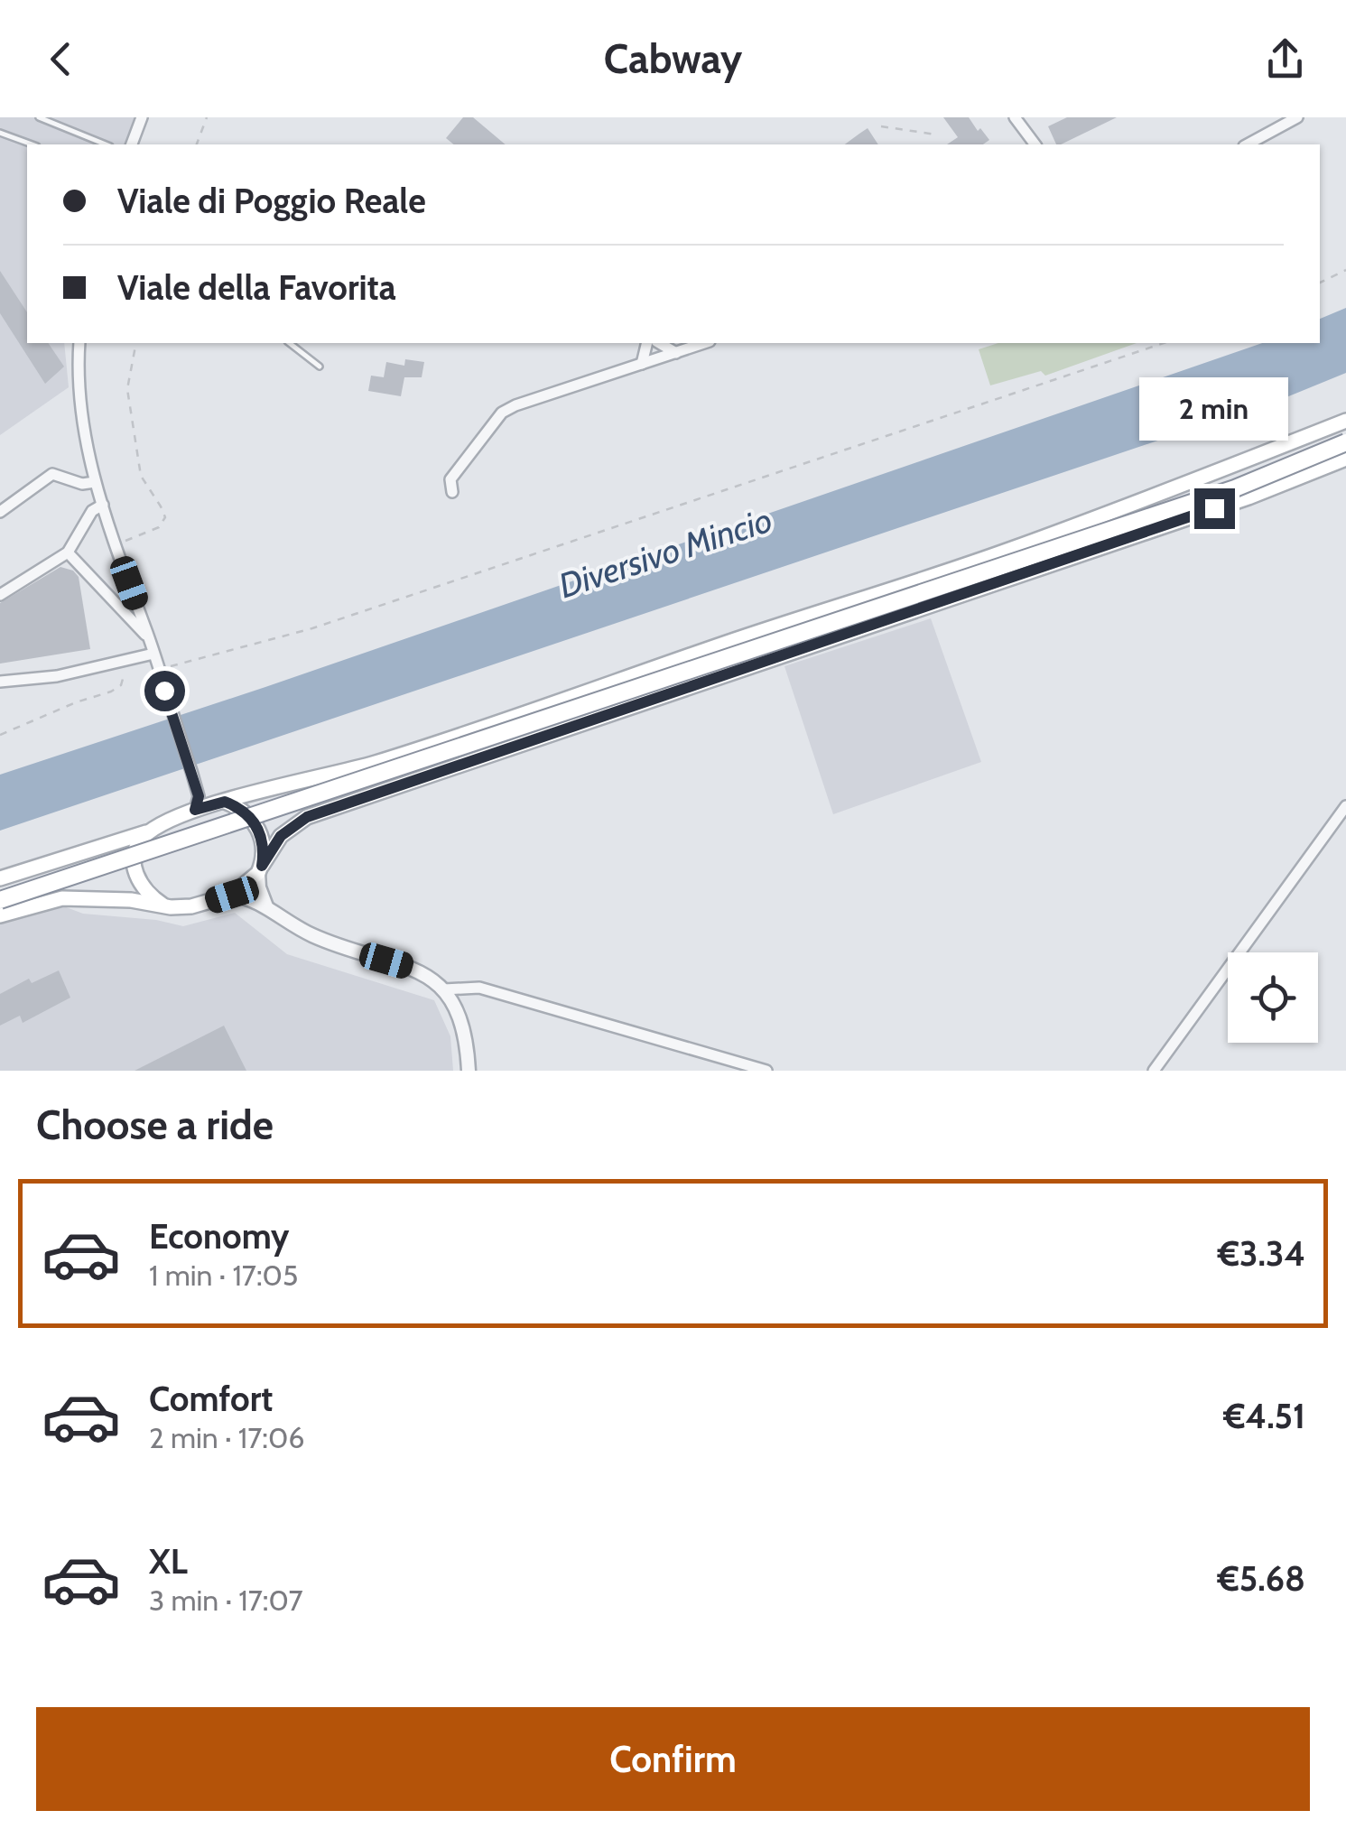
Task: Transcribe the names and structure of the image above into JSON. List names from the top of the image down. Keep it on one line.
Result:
{"water":["Diversivo Mincio"],"page":{"header":"Cabway","banner":["Viale di Poggio Reale","Viale della Favorita"],"bubble":"2 min","heading":"Choose a ride","list":[{"name":"Economy","note":"1 min · 17:05","value":"€3.34"},{"name":"Comfort","note":"2 min · 17:06","value":"€4.51"},{"name":"XL","note":"3 min · 17:07","value":"€5.68"}],"buttons":"Confirm"}}
